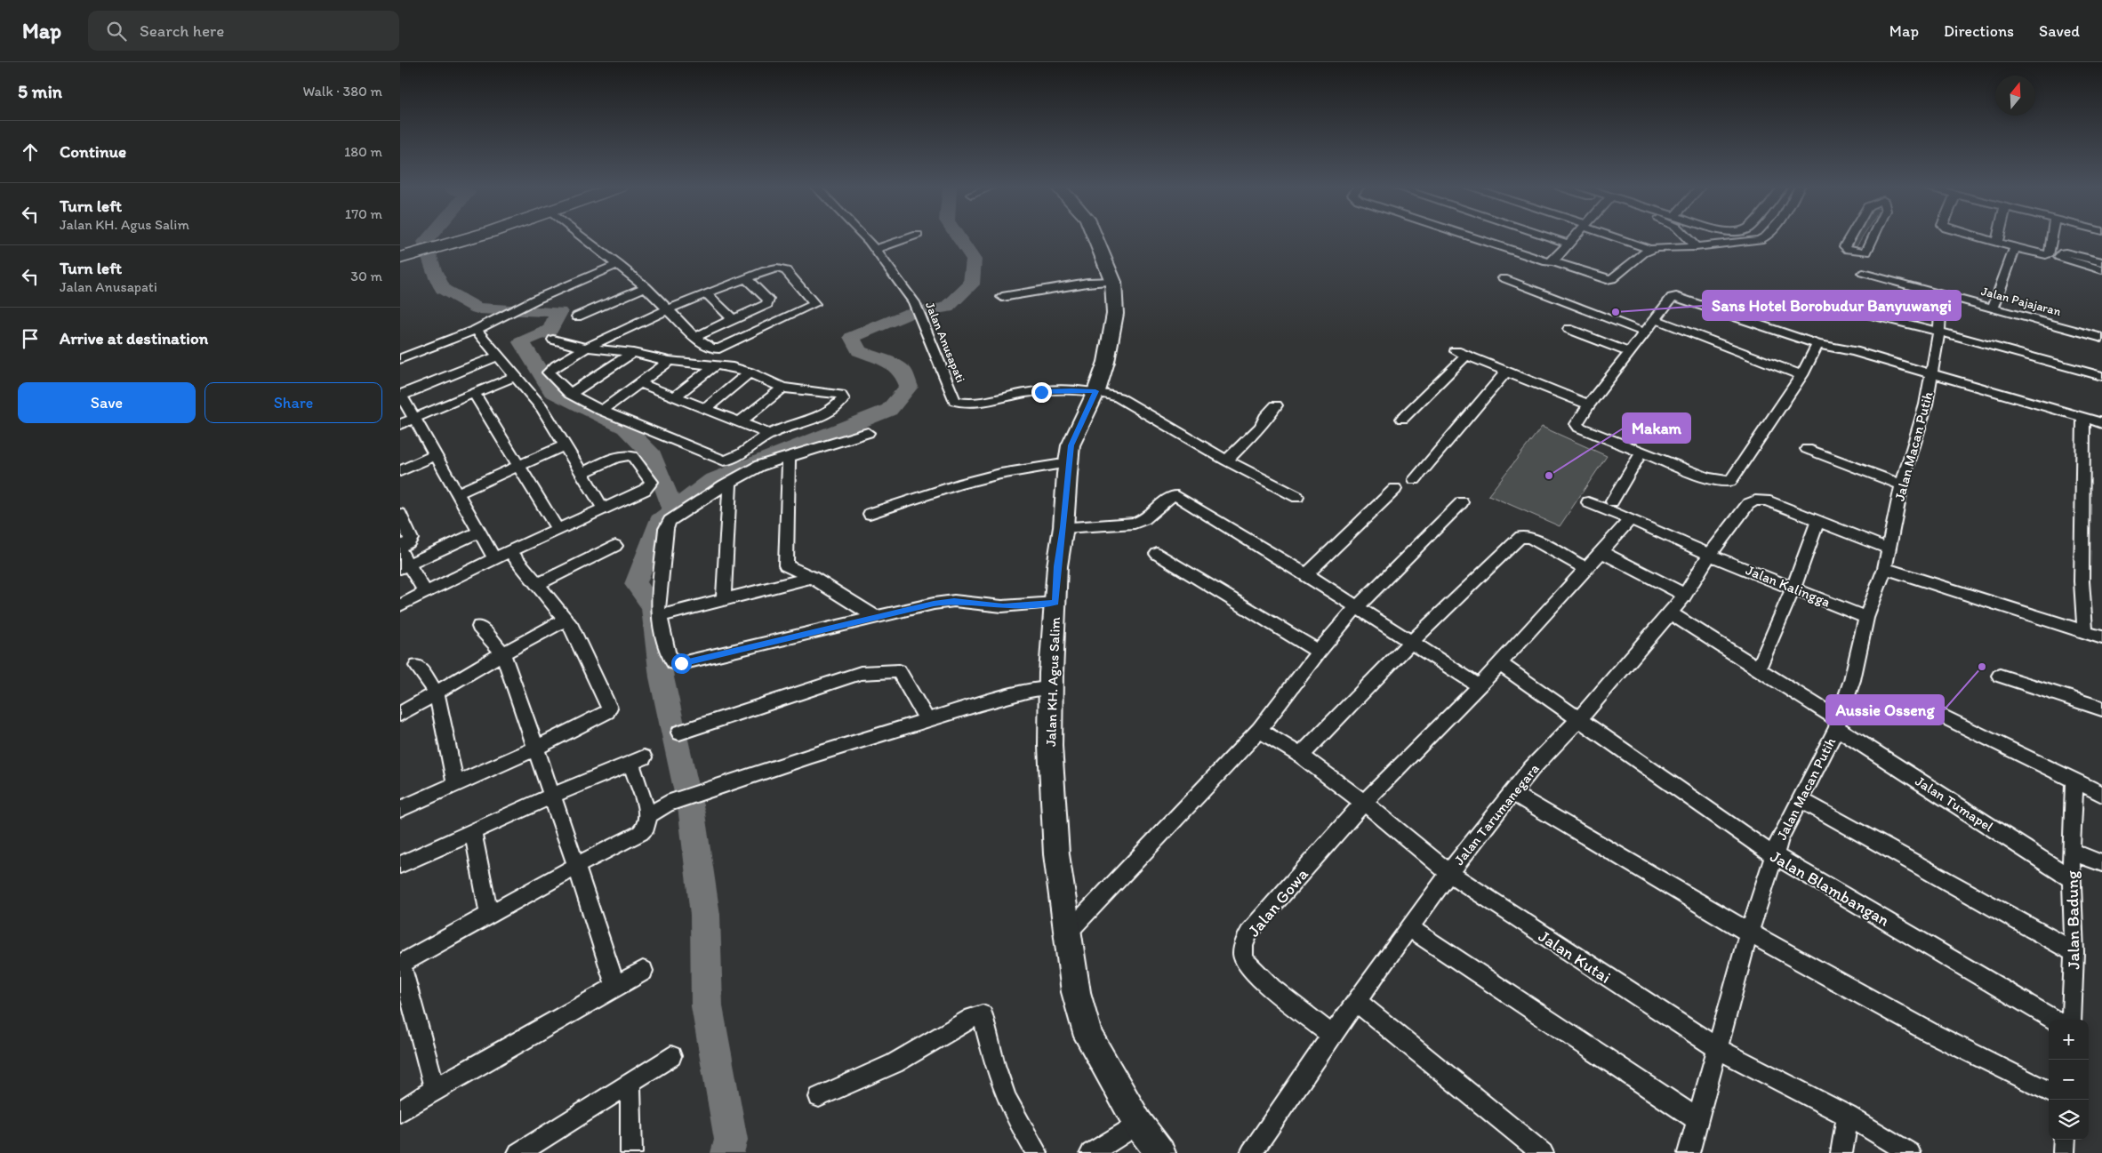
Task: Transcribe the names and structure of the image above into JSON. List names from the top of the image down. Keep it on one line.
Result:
{"streets":{"street":["Jalan Pajajaran","Jalan Anusapati","Jalan Macan Putih","Jalan Kalingga","Jalan KH. Agus Salim","Jalan Tumapel","Jalan Tarumanegara","Jalan Blambangan","Jalan Gowa","Jalan Badung","Jalan Kutai"]},"crossings":[["Jalan Anusapati","Jalan KH. Agus Salim"],["Jalan Macan Putih","Jalan Kalingga"],["Jalan Macan Putih","Jalan Tumapel"],["Jalan Macan Putih","Jalan Blambangan"],["Jalan Macan Putih","Jalan Kutai"],["Jalan Kalingga","Jalan Tarumanegara"],["Jalan Kalingga","Jalan Gowa"],["Jalan Tumapel","Jalan Tarumanegara"],["Jalan Tumapel","Jalan Badung"],["Jalan Tarumanegara","Jalan Blambangan"],["Jalan Tarumanegara","Jalan Gowa"],["Jalan Tarumanegara","Jalan Kutai"],["Jalan Blambangan","Jalan Gowa"],["Jalan Gowa","Jalan Kutai"]],"places":["Sans Hotel Borobudur Banyuwangi","Makam","Aussie Osseng"],"north":"top","page":{"header":"Map","search":"Search here","nav":["Map","Directions","Saved"],"heading":["5 min","Walk · 380 m"],"list":[["Continue","180 m"],["Turn left","Jalan KH. Agus Salim","170 m"],["Turn left","Jalan Anusapati","30 m"],"Arrive at destination"],"buttons":["Save","Share"],"map_buttons":["+","−"]}}
